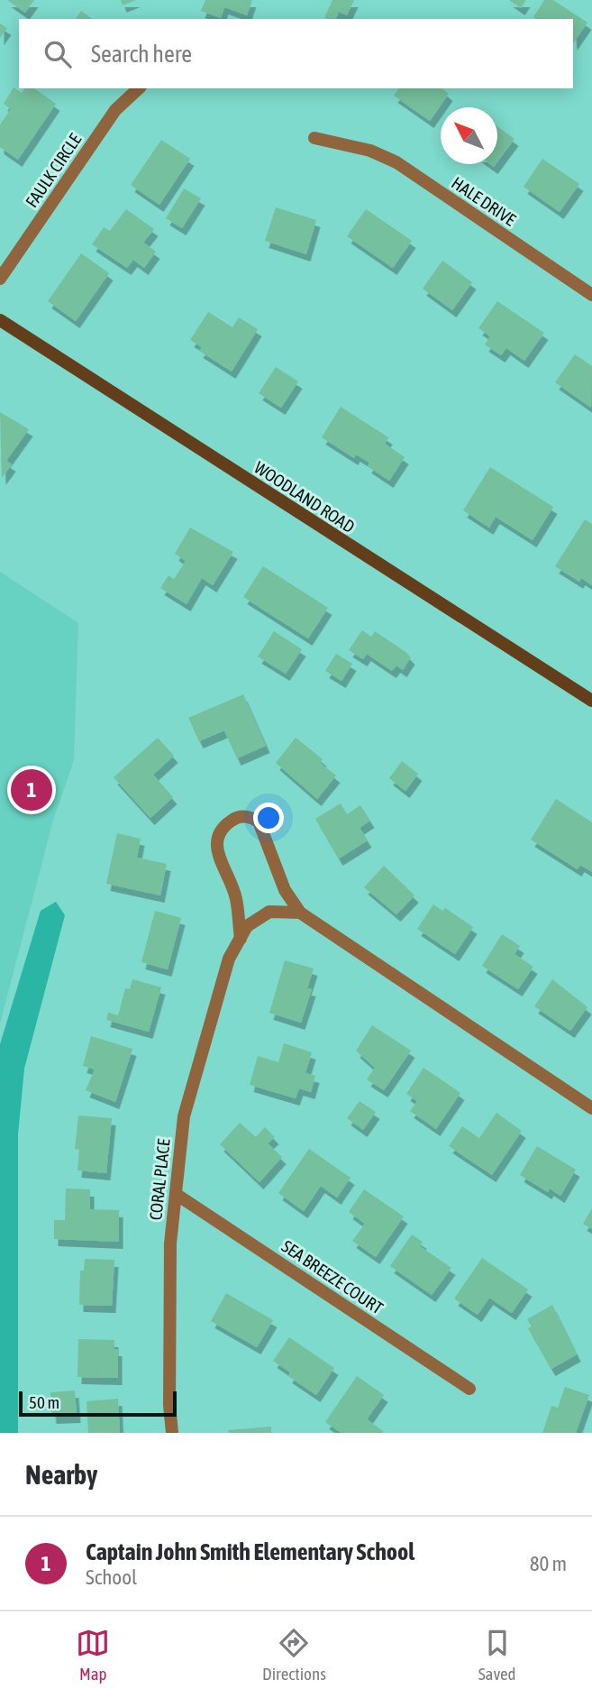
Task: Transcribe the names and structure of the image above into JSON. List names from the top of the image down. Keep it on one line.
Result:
{"streets":{"main road":["WOODLAND ROAD"],"street":["FAULK CIRCLE","HALE DRIVE","CORAL PLACE","SEA BREEZE COURT"]},"crossings":[["CORAL PLACE","SEA BREEZE COURT"]],"scale_bar":"50 m","north":"top left","page":{"search":"Search here","pins":"1","scale":"50 m","heading":"Nearby","list":[{"mark":"1","name":"Captain John Smith Elementary School","note":"School","value":"80 m"}],"nav":["Map","Directions","Saved"]}}
